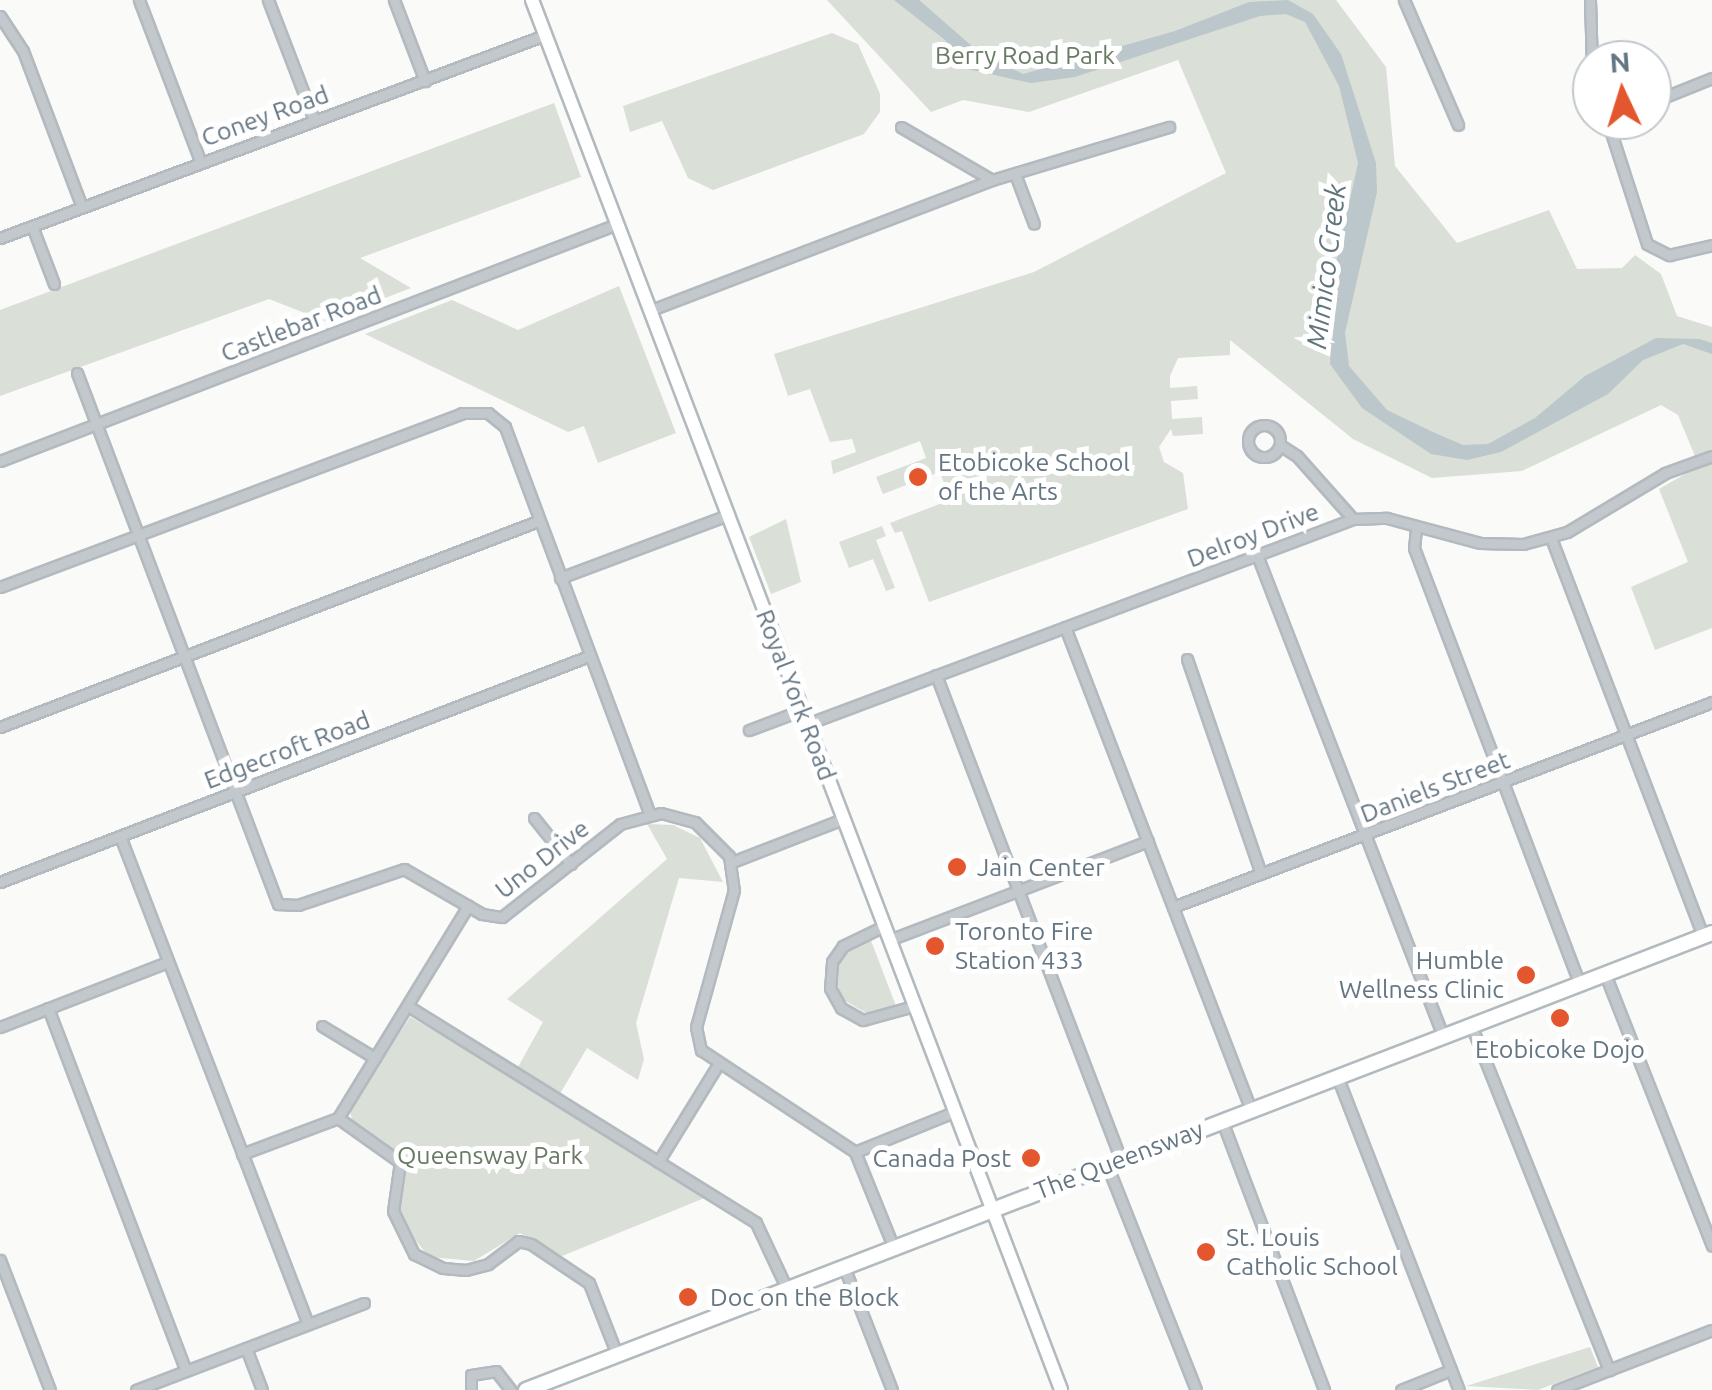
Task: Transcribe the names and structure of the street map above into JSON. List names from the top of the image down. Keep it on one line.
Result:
{"streets":{"main road":["Royal York Road","The Queensway"],"street":["Coney Road","Castlebar Road","Delroy Drive","Edgecroft Road","Daniels Street","Uno Drive"]},"crossings":[["Coney Road","Royal York Road"],["Castlebar Road","Royal York Road"],["Castlebar Road","Uno Drive"],["Delroy Drive","Royal York Road"],["Royal York Road","The Queensway"],["Edgecroft Road","Uno Drive"]],"water":["Mimico Creek"],"parks":["Berry Road Park","Queensway Park"],"places":["Etobicoke School of the Arts","Jain Center","Toronto Fire Station 433","Humble Wellness Clinic","Etobicoke Dojo","Canada Post","St. Louis Catholic School","Doc on the Block"],"north":"top"}
